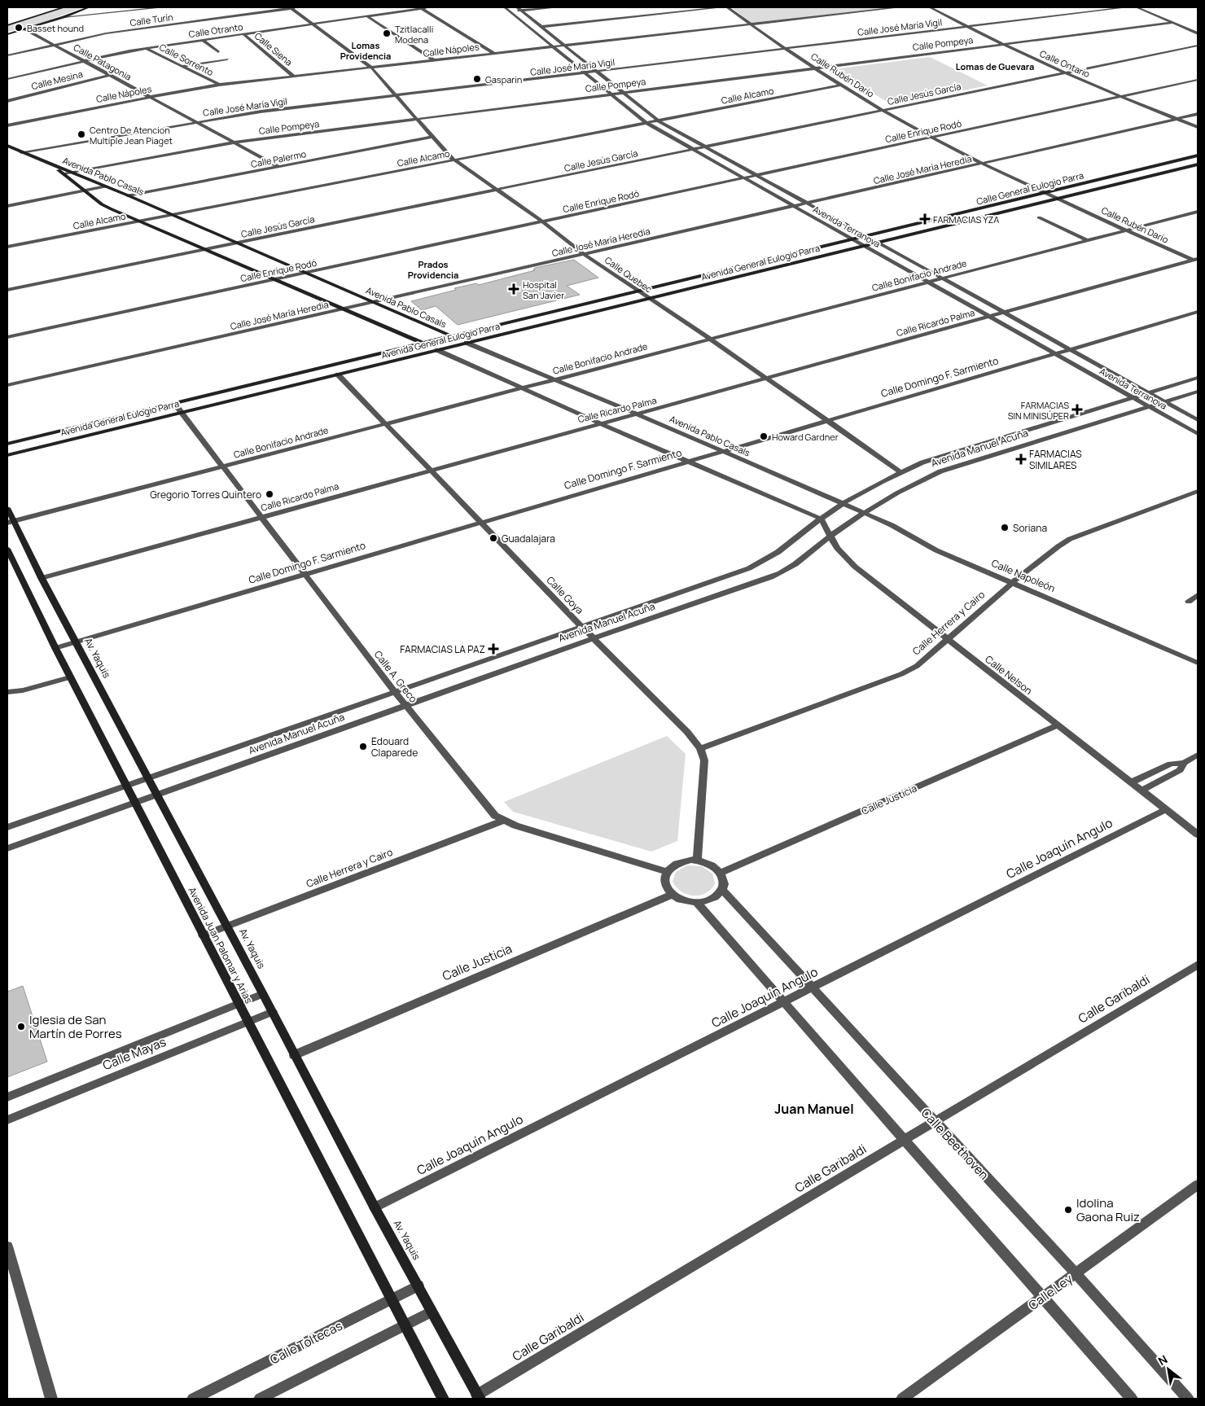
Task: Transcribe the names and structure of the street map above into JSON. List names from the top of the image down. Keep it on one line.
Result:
{"streets":{"street":["Calle Turín","Calle José María Vigil","Calle Otranto","Calle Pompeya","Calle Siena","Calle Nápoles","Calle Sorrento","Calle Patagonia","Calle Ontario","Calle Rubén Darío","Calle Mesina","Calle Jesús García","Calle Alcamo","Calle Enrique Rodó","Calle Palermo","Calle José María Heredia","Avenida Pablo Casals","Calle General Eulogio Parra","Avenida Terranova","Avenida General Eulogio Parra","Calle Quebec","Calle Bonifacio Andrade","Calle Ricardo Palma","Calle Domingo F. Sarmiento","Avenida Manuel Acuña","Calle Napoleón","Calle Goya","Calle Herrera y Cairo","Av. Yaquis","Calle Nelson","Calle A. Greco","Calle Justicia","Calle Joaquín Angulo","Avenida Juan Palomar y Arias","Calle Garibaldi","Calle Mayas","Calle Beethoven","Calle Ley","Calle Toltecas"]},"crossings":[["Calle Turín","Calle Patagonia"],["Calle Turín","Calle Quebec"],["Calle José María Vigil","Calle Patagonia"],["Calle José María Vigil","Calle Ontario"],["Calle José María Vigil","Calle Rubén Darío"],["Calle José María Vigil","Avenida Pablo Casals"],["Calle José María Vigil","Avenida Terranova"],["Calle José María Vigil","Calle Quebec"],["Calle Otranto","Calle Siena"],["Calle Otranto","Calle Sorrento"],["Calle Otranto","Calle Patagonia"],["Calle Otranto","Calle Quebec"],["Calle Pompeya","Calle Patagonia"],["Calle Pompeya","Calle Ontario"],["Calle Pompeya","Calle Rubén Darío"],["Calle Pompeya","Avenida Pablo Casals"],["Calle Pompeya","Avenida Terranova"],["Calle Pompeya","Calle Quebec"],["Calle Siena","Calle Nápoles"],["Calle Nápoles","Calle Sorrento"],["Calle Nápoles","Calle Patagonia"],["Calle Nápoles","Calle Rubén Darío"],["Calle Nápoles","Avenida Terranova"],["Calle Nápoles","Calle Quebec"],["Calle Patagonia","Calle Mesina"],["Calle Patagonia","Calle Palermo"],["Calle Ontario","Calle Jesús García"],["Calle Ontario","Calle Enrique Rodó"],["Calle Ontario","Calle José María Heredia"],["Calle Rubén Darío","Calle Jesús García"],["Calle Rubén Darío","Calle Alcamo"],["Calle Rubén Darío","Calle Enrique Rodó"],["Calle Rubén Darío","Calle José María Heredia"],["Calle Rubén Darío","Calle General Eulogio Parra"],["Calle Rubén Darío","Calle Bonifacio Andrade"],["Calle Rubén Darío","Calle Ricardo Palma"],["Calle Jesús García","Avenida Pablo Casals"],["Calle Jesús García","Avenida Terranova"],["Calle Jesús García","Calle Quebec"],["Calle Alcamo","Avenida Pablo Casals"],["Calle Alcamo","Avenida Terranova"],["Calle Alcamo","Calle Quebec"],["Calle Enrique Rodó","Avenida Pablo Casals"],["Calle Enrique Rodó","Avenida Terranova"],["Calle Enrique Rodó","Calle Quebec"],["Calle Palermo","Avenida Pablo Casals"],["Calle Palermo","Calle Quebec"],["Calle José María Heredia","Avenida Pablo Casals"],["Calle José María Heredia","Avenida Terranova"],["Calle José María Heredia","Calle Quebec"],["Avenida Pablo Casals","Avenida General Eulogio Parra"],["Avenida Pablo Casals","Calle Bonifacio Andrade"],["Avenida Pablo Casals","Calle Ricardo Palma"],["Avenida Pablo Casals","Calle Domingo F. Sarmiento"],["Avenida Pablo Casals","Avenida Manuel Acuña"],["Avenida Pablo Casals","Calle Napoleón"],["Avenida Pablo Casals","Calle Nelson"],["Calle General Eulogio Parra","Avenida Terranova"],["Calle General Eulogio Parra","Avenida General Eulogio Parra"],["Avenida Terranova","Avenida General Eulogio Parra"],["Avenida Terranova","Calle Bonifacio Andrade"],["Avenida Terranova","Calle Ricardo Palma"],["Avenida Terranova","Calle Domingo F. Sarmiento"],["Avenida Terranova","Avenida Manuel Acuña"],["Avenida General Eulogio Parra","Calle Quebec"],["Avenida General Eulogio Parra","Calle Goya"],["Avenida General Eulogio Parra","Calle A. Greco"],["Calle Quebec","Calle Bonifacio Andrade"],["Calle Quebec","Calle Ricardo Palma"],["Calle Quebec","Calle Domingo F. Sarmiento"],["Calle Quebec","Avenida Manuel Acuña"],["Calle Bonifacio Andrade","Calle Goya"],["Calle Bonifacio Andrade","Av. Yaquis"],["Calle Bonifacio Andrade","Calle A. Greco"],["Calle Ricardo Palma","Calle Goya"],["Calle Ricardo Palma","Av. Yaquis"],["Calle Ricardo Palma","Calle A. Greco"],["Calle Domingo F. Sarmiento","Calle Goya"],["Calle Domingo F. Sarmiento","Av. Yaquis"],["Calle Domingo F. Sarmiento","Calle A. Greco"],["Avenida Manuel Acuña","Calle Napoleón"],["Avenida Manuel Acuña","Calle Goya"],["Avenida Manuel Acuña","Av. Yaquis"],["Avenida Manuel Acuña","Calle Nelson"],["Avenida Manuel Acuña","Calle A. Greco"],["Avenida Manuel Acuña","Avenida Juan Palomar y Arias"],["Calle Napoleón","Calle Herrera y Cairo"],["Calle Goya","Calle Herrera y Cairo"],["Calle Goya","Calle A. Greco"],["Calle Goya","Calle Justicia"],["Calle Goya","Calle Beethoven"],["Calle Herrera y Cairo","Av. Yaquis"],["Calle Herrera y Cairo","Calle Nelson"],["Calle Herrera y Cairo","Calle A. Greco"],["Calle Herrera y Cairo","Avenida Juan Palomar y Arias"],["Av. Yaquis","Calle Justicia"],["Av. Yaquis","Calle Joaquín Angulo"],["Av. Yaquis","Calle Garibaldi"],["Av. Yaquis","Calle Mayas"],["Av. Yaquis","Calle Toltecas"],["Calle Nelson","Calle Justicia"],["Calle Nelson","Calle Joaquín Angulo"],["Calle A. Greco","Calle Justicia"],["Calle A. Greco","Calle Beethoven"],["Calle Justicia","Calle Beethoven"],["Calle Joaquín Angulo","Calle Beethoven"],["Avenida Juan Palomar y Arias","Calle Mayas"],["Calle Garibaldi","Calle Beethoven"],["Calle Beethoven","Calle Ley"]],"districts":["Lomas Providencia","Lomas de Guevara","Prados Providencia","Juan Manuel"],"places":{"other":["Basset hound","Tzitlacalli Modena","Gasparin","Centro De Atencion Multiple Jean Piaget","Howard Gardner","Gregorio Torres Quintero","Soriana","Guadalajara","Edouard Claparede","Iglesia de San Martín de Porres","Idolina Gaona Ruiz"],"health":["FARMACIAS YZA","Hospital San Javier","FARMACIAS SIN MINISÚPER","FARMACIAS SIMILARES","FARMACIAS LA PAZ"]},"north":"top left"}
